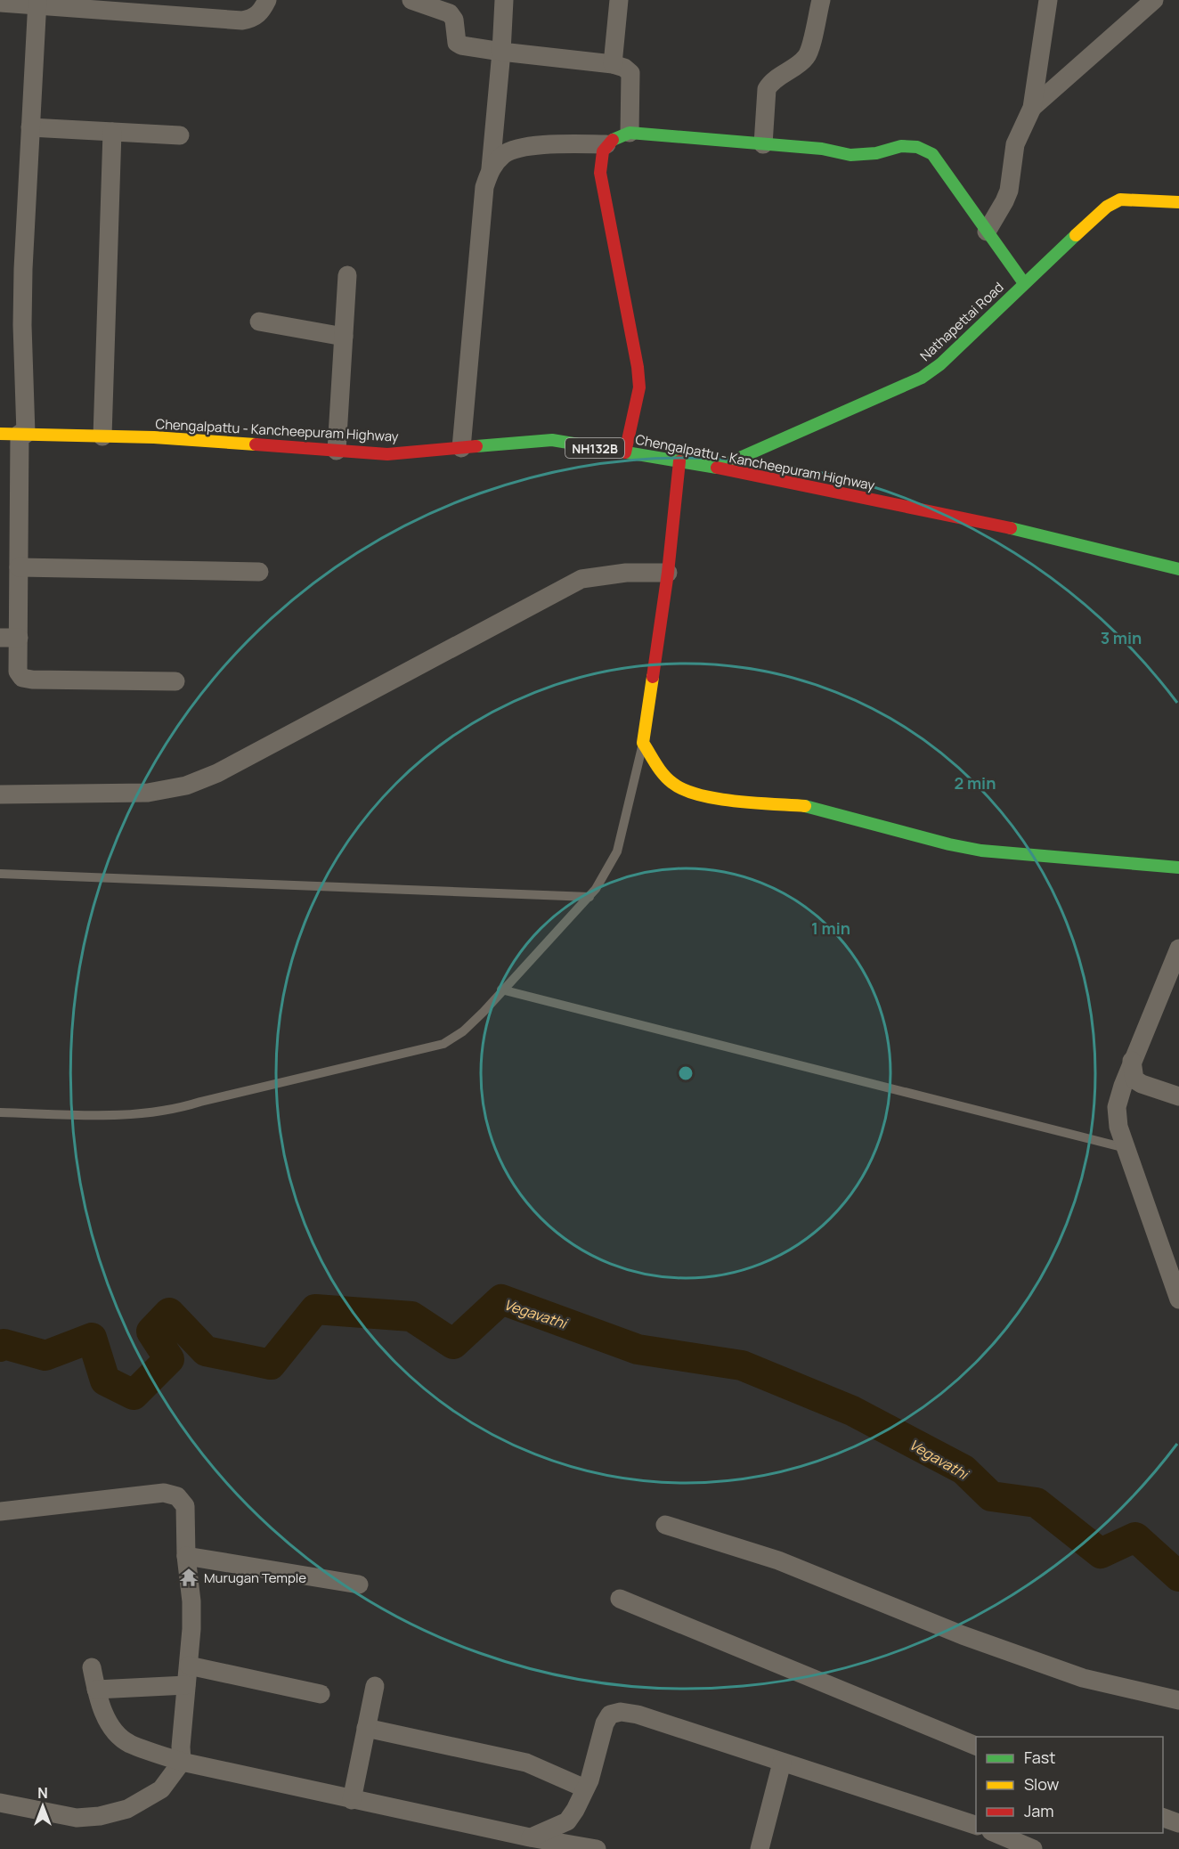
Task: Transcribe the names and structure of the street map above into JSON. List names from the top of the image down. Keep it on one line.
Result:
{"streets":{"main road":["Nathapettai Road","Chengalpattu - Kancheepuram Highway","NH132B"]},"crossings":[["Nathapettai Road","Chengalpattu - Kancheepuram Highway"]],"water":["Vegavathi"],"places":{"temple":["Murugan Temple"]},"legend":["Fast","Slow","Jam"],"north":"top","rings":["3 min","2 min","1 min"]}
